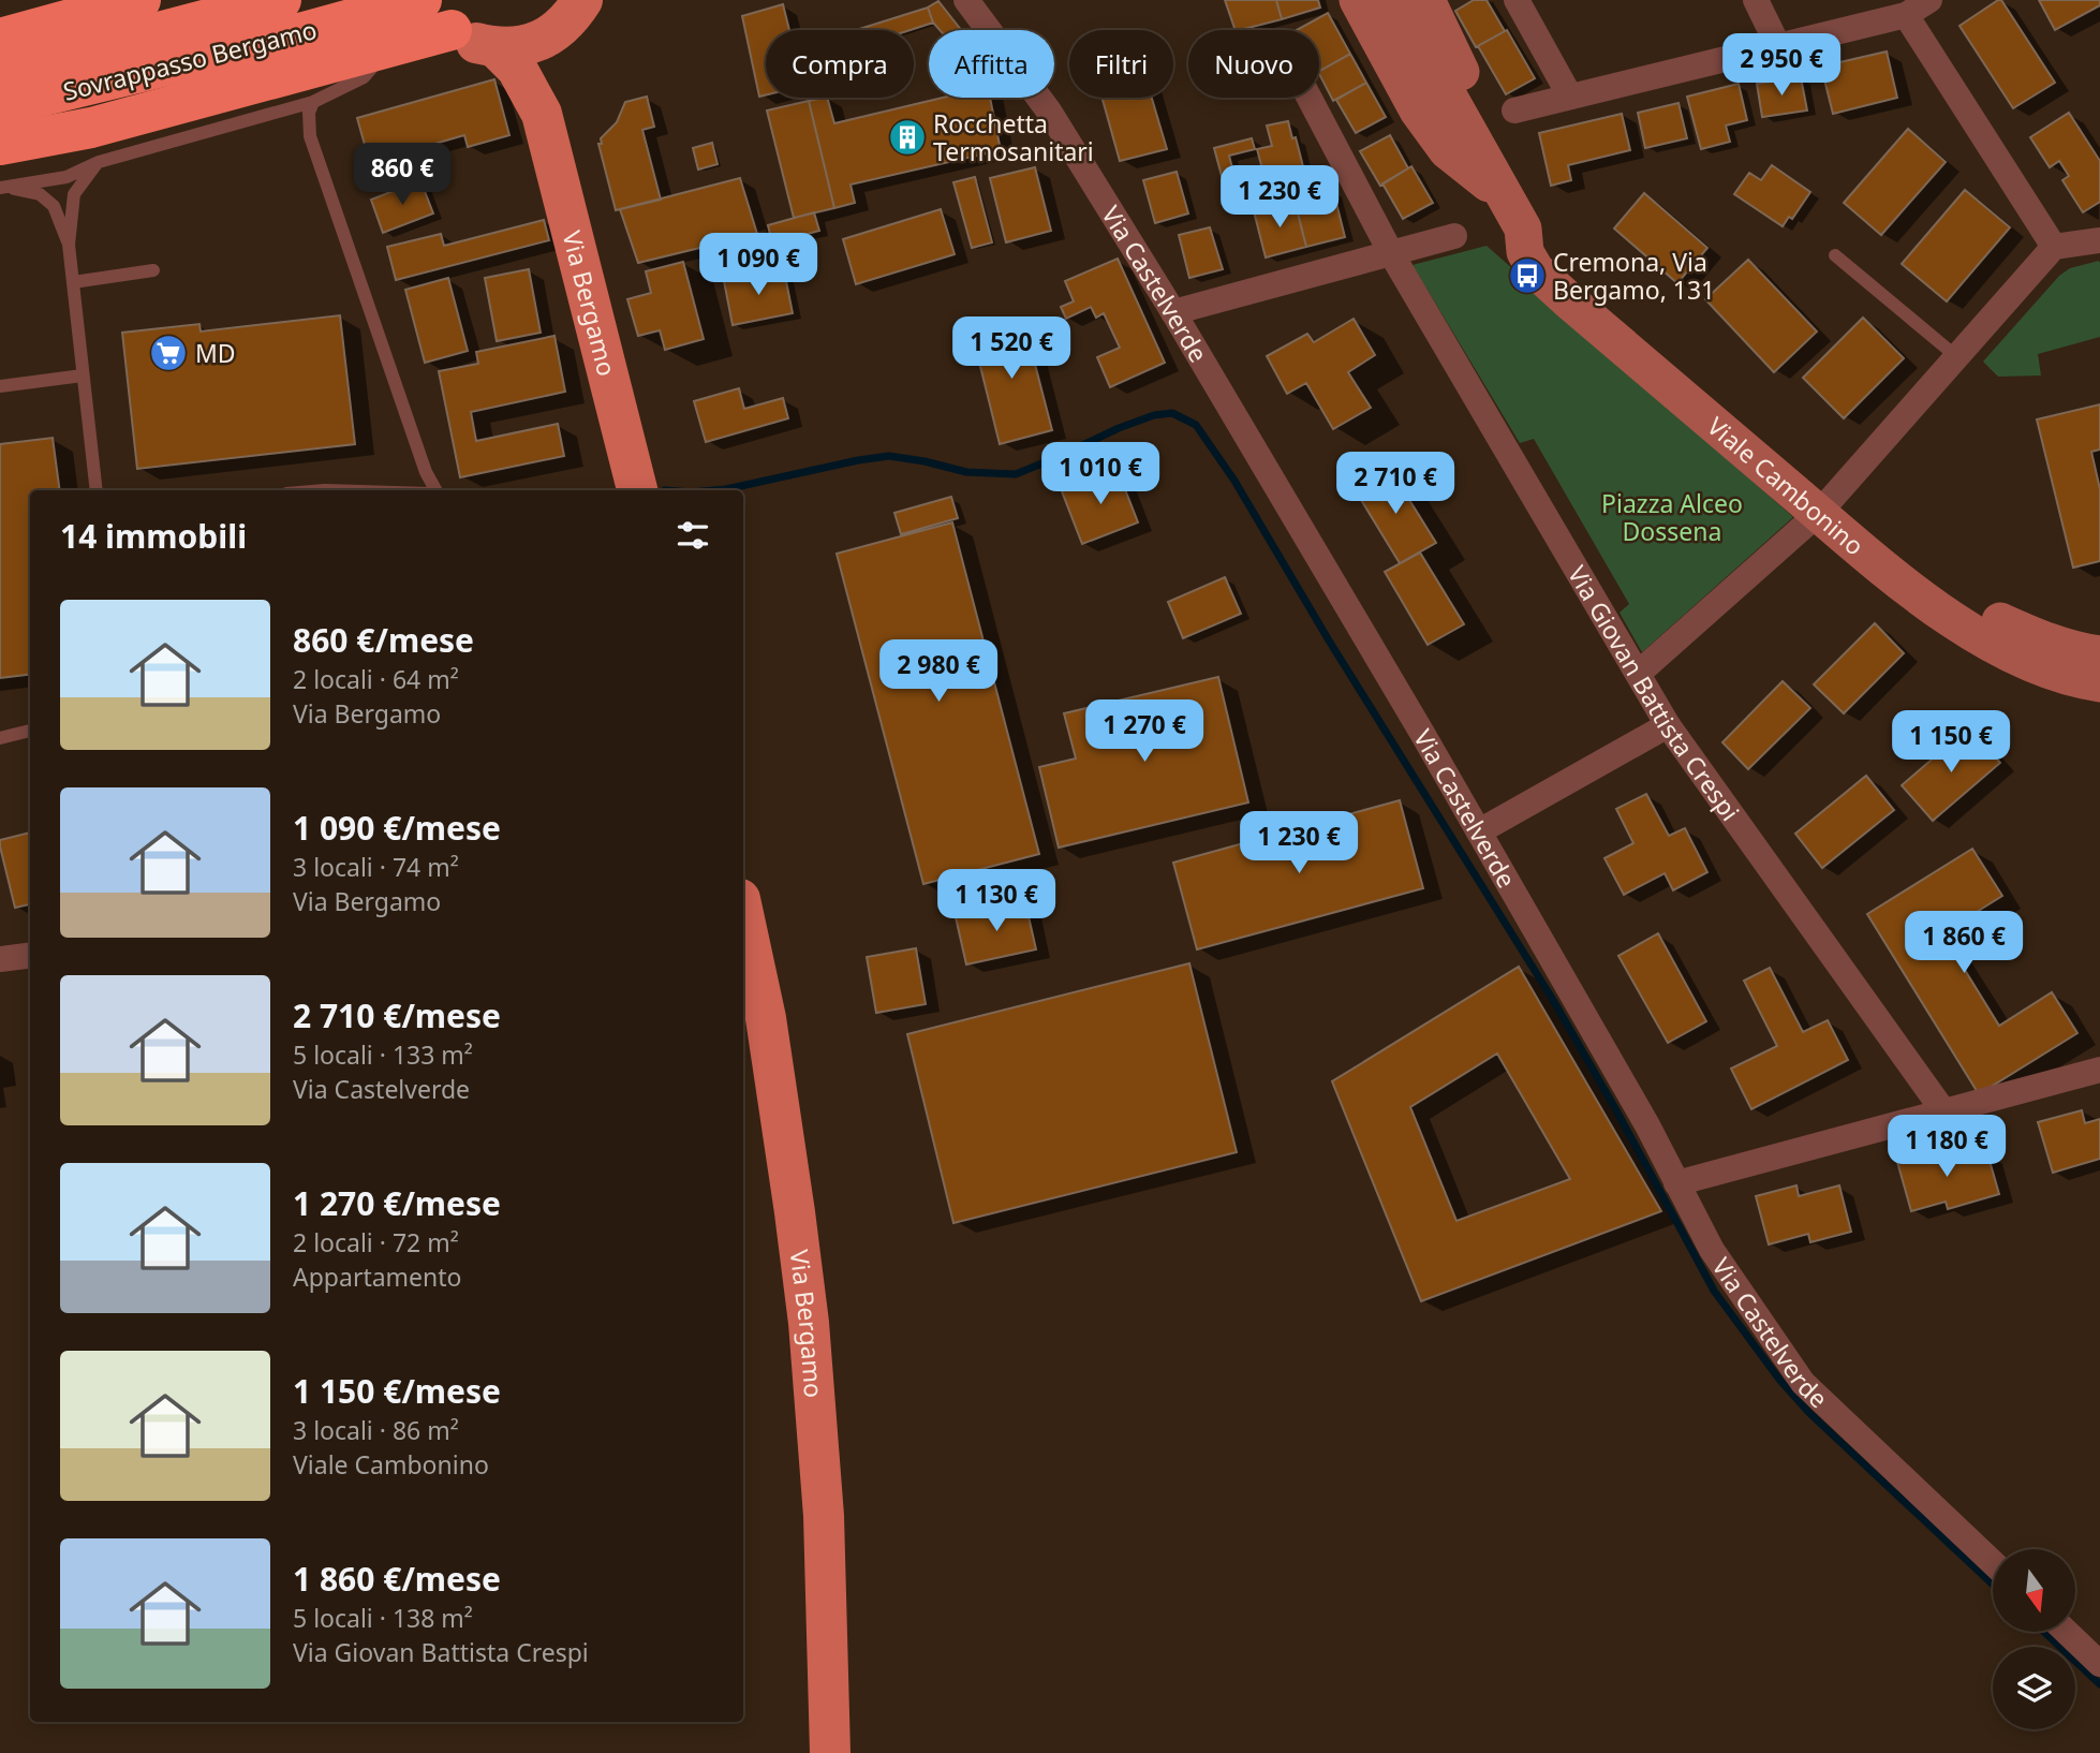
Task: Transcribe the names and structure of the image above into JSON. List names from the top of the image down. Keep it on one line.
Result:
{"streets":{"highway":["Sovrappasso Bergamo"],"main road":["Via Bergamo"],"street":["Via Castelverde","Viale Cambonino","Via Giovan Battista Crespi"]},"parks":["Piazza Alceo Dossena"],"places":{"building":["Rocchetta Termosanitari"],"bus stop":["Cremona, Via Bergamo, 131"],"supermarket":["MD"]},"north":"bottom","page":{"chip":["Compra","Affitta","Filtri","Nuovo"],"price":["2 950 €","860 €","1 230 €","1 090 €","1 520 €","1 010 €","2 710 €","2 980 €","1 270 €","1 150 €","1 230 €","1 130 €","1 860 €","1 180 €"],"heading":"14 immobili","list":[{"name":"860 €/mese","note":"2 locali · 64 m² · Via Bergamo"},{"name":"1 090 €/mese","note":"3 locali · 74 m² · Via Bergamo"},{"name":"2 710 €/mese","note":"5 locali · 133 m² · Via Castelverde"},{"name":"1 270 €/mese","note":"2 locali · 72 m² · Appartamento"},{"name":"1 150 €/mese","note":"3 locali · 86 m² · Viale Cambonino"},{"name":"1 860 €/mese","note":"5 locali · 138 m² · Via Giovan Battista Crespi"}]}}
